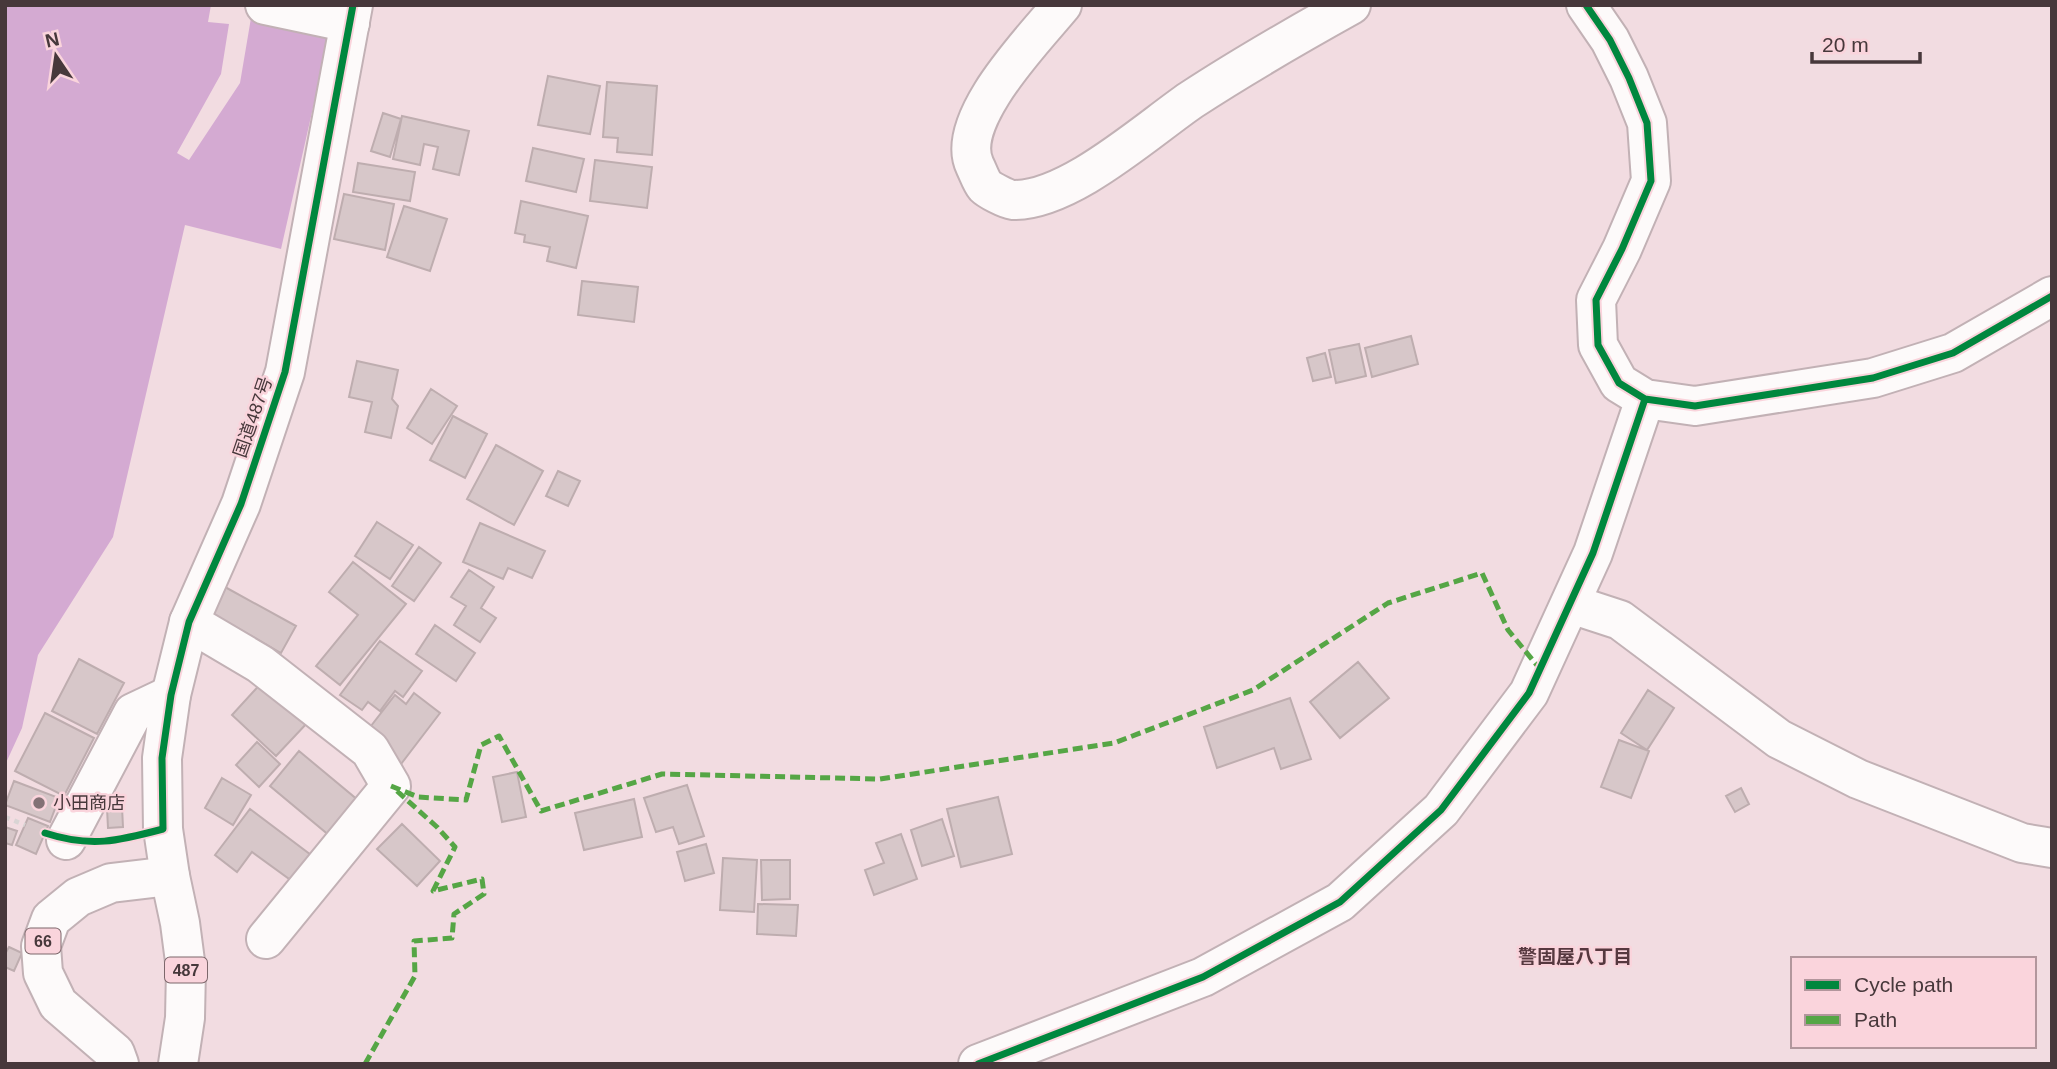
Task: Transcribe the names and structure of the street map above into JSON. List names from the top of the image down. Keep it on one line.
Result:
{"streets":{"main road":["国道487号","66","487"]},"crossings":[["国道487号","66"]],"districts":["警固屋八丁目"],"places":["小田商店"],"legend":["Cycle path","Path"],"scale_bar":"20 m","north":"top"}
